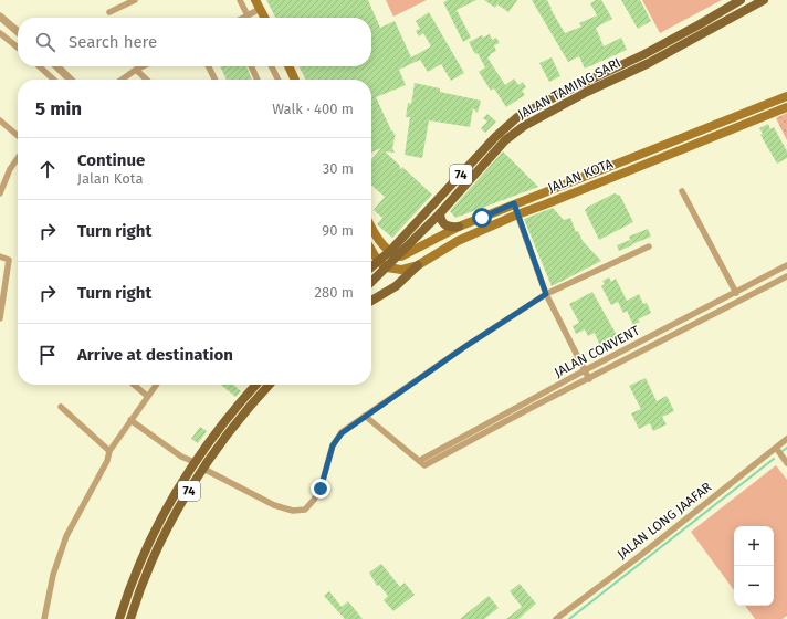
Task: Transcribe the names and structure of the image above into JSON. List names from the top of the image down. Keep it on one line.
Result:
{"streets":{"main road":["JALAN TAMING SARI","74","JALAN KOTA"],"street":["JALAN CONVENT","JALAN LONG JAAFAR"]},"crossings":[["JALAN TAMING SARI","74"],["JALAN TAMING SARI","JALAN KOTA"],["74","JALAN KOTA"]],"page":{"search":"Search here","heading":["5 min","Walk · 400 m"],"list":[["Continue","Jalan Kota","30 m"],["Turn right","90 m"],["Turn right","280 m"],"Arrive at destination"],"map_buttons":["+","−"]}}
